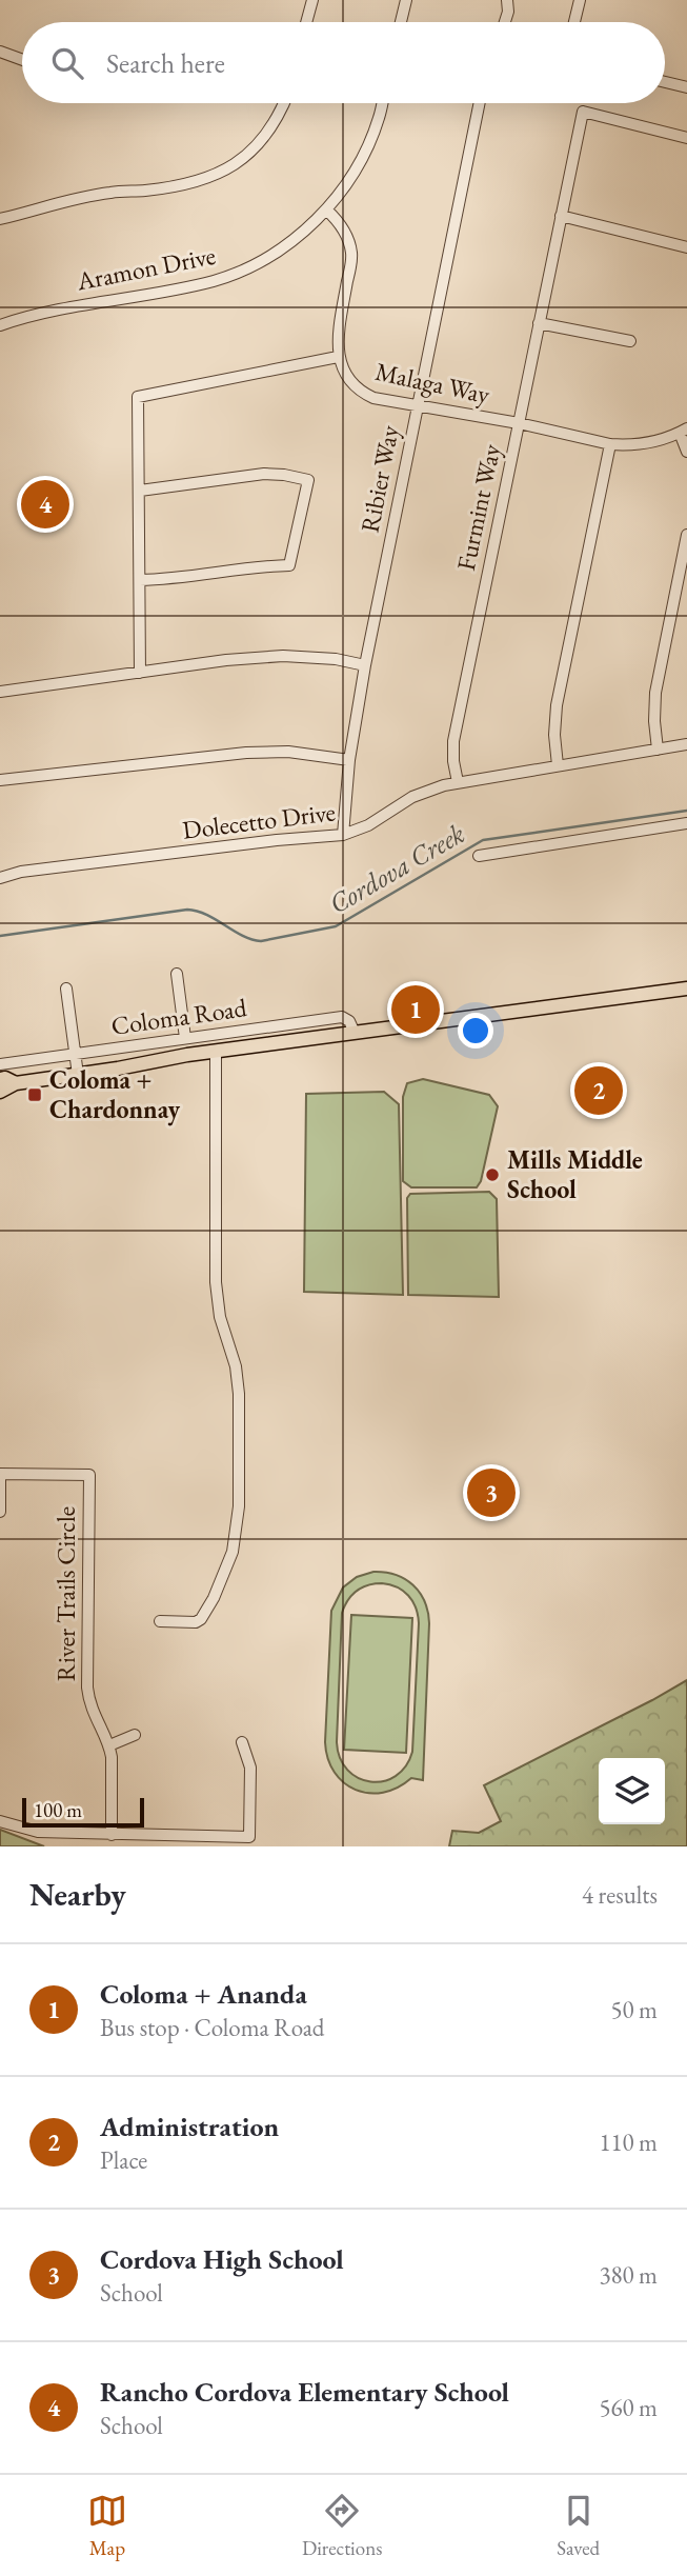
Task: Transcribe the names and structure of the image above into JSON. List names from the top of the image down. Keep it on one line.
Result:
{"streets":{"main road":["Coloma Road"],"street":["Aramon Drive","Malaga Way","Ribier Way","Furmint Way","Dolecetto Drive","River Trails Circle"]},"crossings":[["Malaga Way","Ribier Way"],["Malaga Way","Furmint Way"],["Ribier Way","Dolecetto Drive"],["Furmint Way","Dolecetto Drive"]],"water":["Cordova Creek"],"places":{"transit":["Coloma + Chardonnay"],"other":["Mills Middle School"]},"scale_bar":"100 m","page":{"search":"Search here","pins":["4","1","2","3"],"scale":"100 m","heading":["Nearby","4 results"],"list":[{"mark":"1","name":"Coloma + Ananda","note":"Bus stop · Coloma Road","value":"50 m"},{"mark":"2","name":"Administration","note":"Place","value":"110 m"},{"mark":"3","name":"Cordova High School","note":"School","value":"380 m"},{"mark":"4","name":"Rancho Cordova Elementary School","note":"School","value":"560 m"}],"nav":["Map","Directions","Saved"]}}
